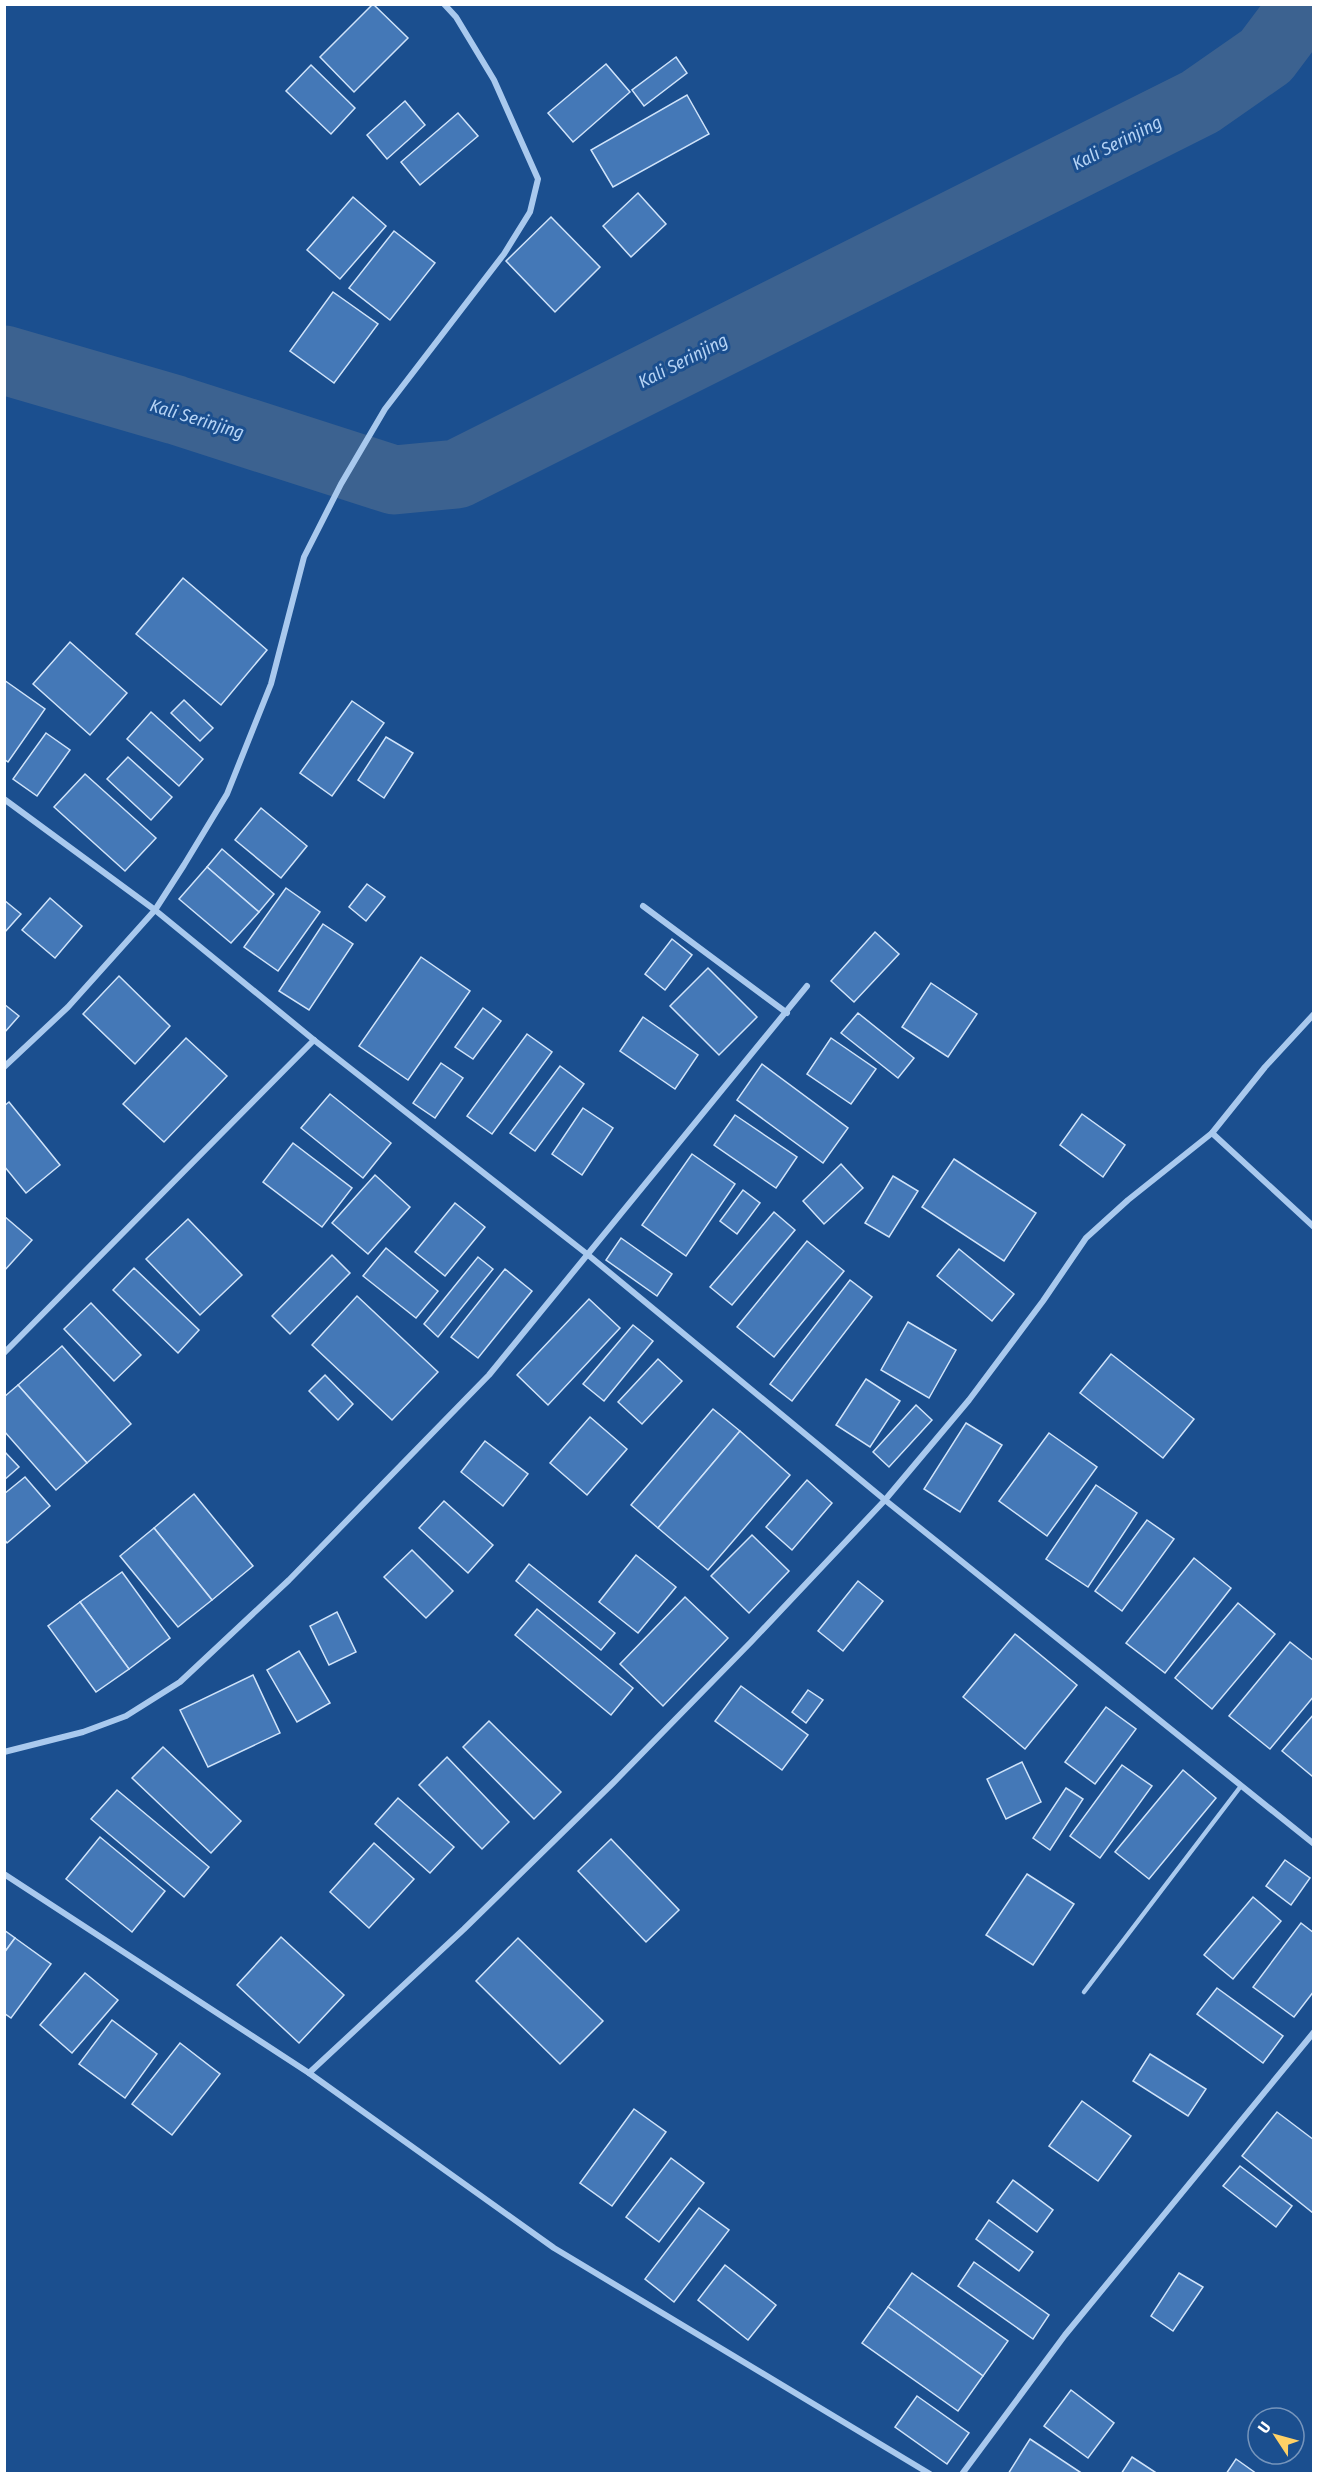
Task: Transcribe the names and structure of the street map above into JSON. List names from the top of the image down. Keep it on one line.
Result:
{"water":["Kali Serinjing"],"north":"top left"}
